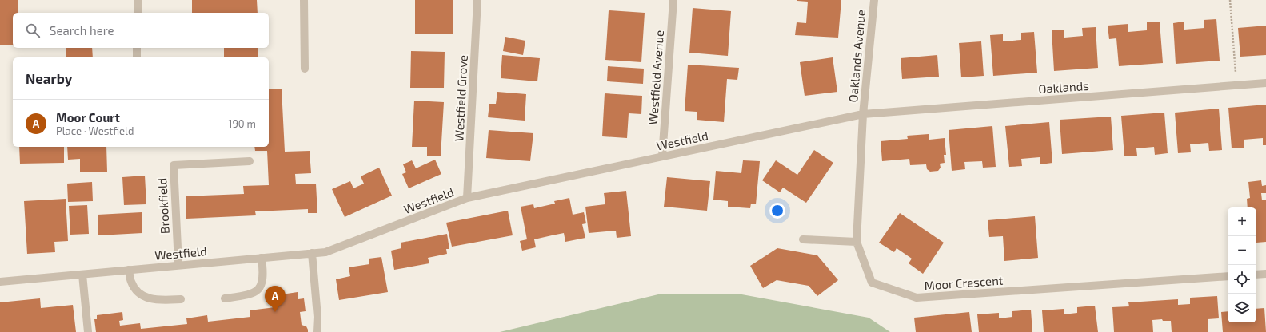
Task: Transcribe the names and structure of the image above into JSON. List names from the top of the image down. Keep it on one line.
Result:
{"streets":{"street":["Oaklands Avenue","Westfield Avenue","Oaklands","Westfield Grove","Westfield","Brookfield","Moor Crescent"]},"crossings":[["Oaklands Avenue","Oaklands"],["Oaklands Avenue","Westfield"],["Oaklands Avenue","Moor Crescent"],["Westfield Avenue","Westfield"],["Oaklands","Westfield"],["Oaklands","Moor Crescent"],["Westfield Grove","Westfield"],["Westfield","Brookfield"],["Westfield","Moor Crescent"]],"page":{"search":"Search here","heading":"Nearby","list":[{"mark":"A","name":"Moor Court","note":"Place · Westfield","value":"190 m"}],"map_buttons":["+","−"],"pins":"A"}}
